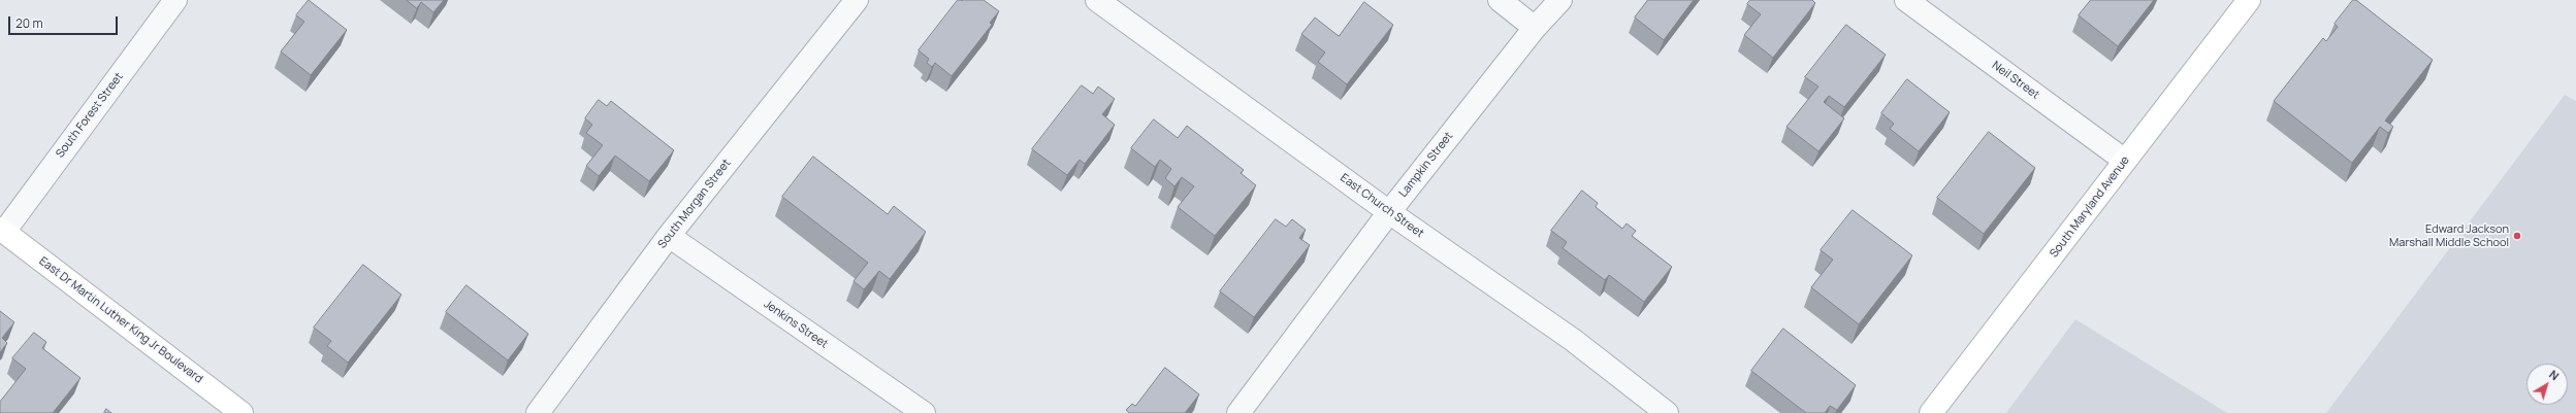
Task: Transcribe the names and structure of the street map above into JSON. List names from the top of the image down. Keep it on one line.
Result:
{"streets":{"street":["Neil Street","South Forest Street","Lampkin Street","South Morgan Street","East Church Street","South Maryland Avenue","East Dr Martin Luther King Jr Boulevard","Jenkins Street"]},"crossings":[["Neil Street","South Maryland Avenue"],["South Forest Street","East Dr Martin Luther King Jr Boulevard"],["Lampkin Street","East Church Street"],["South Morgan Street","Jenkins Street"]],"places":["Edward Jackson Marshall Middle School"],"scale_bar":"20 m","north":"top right"}
